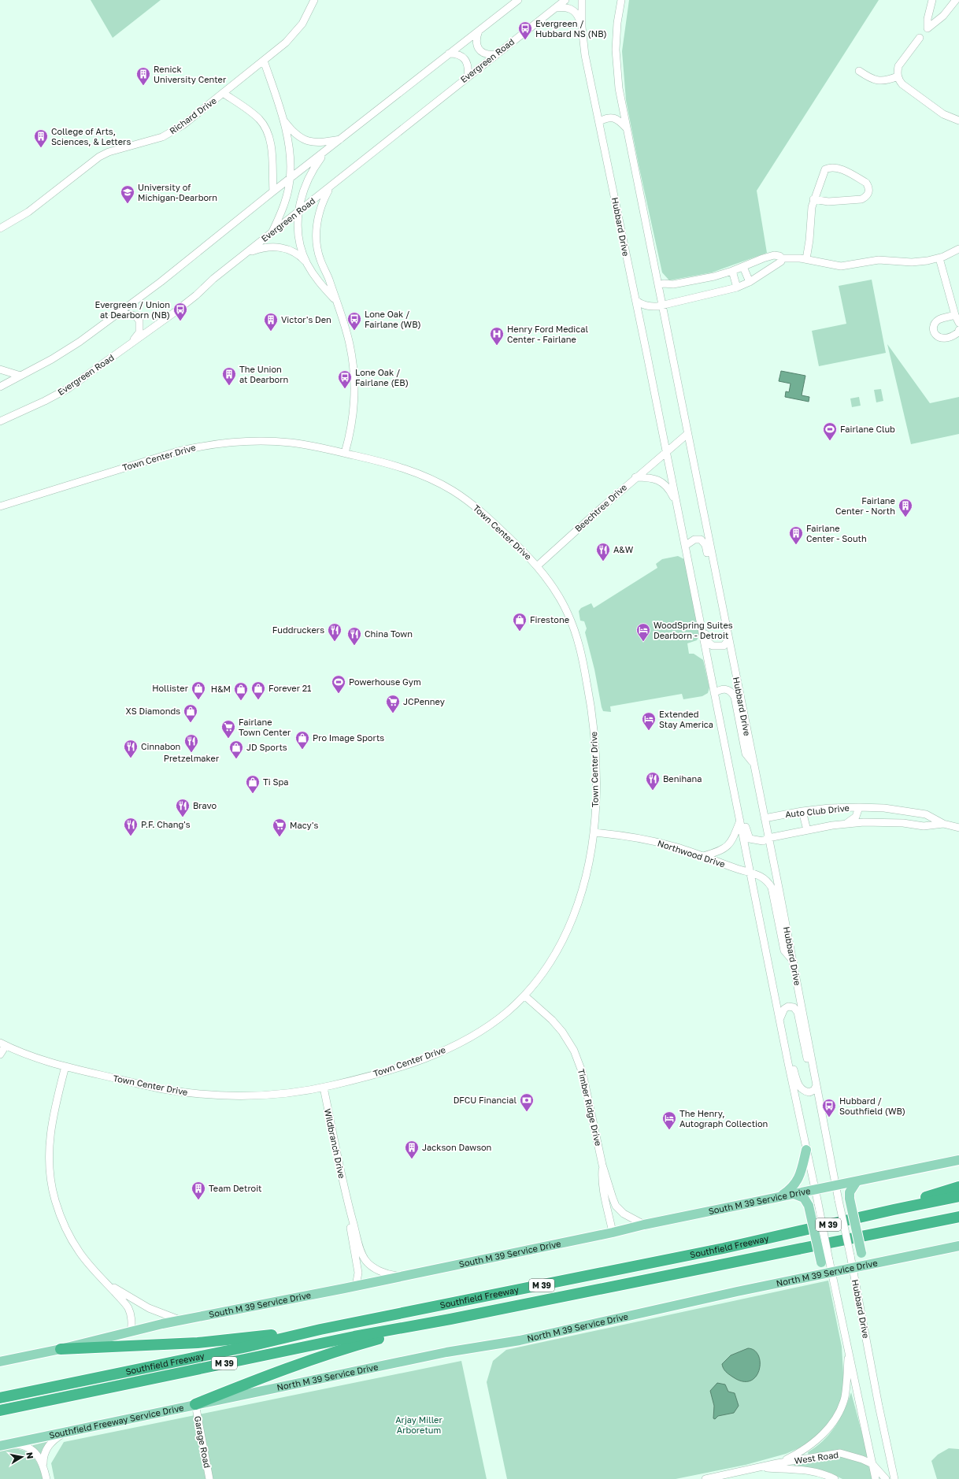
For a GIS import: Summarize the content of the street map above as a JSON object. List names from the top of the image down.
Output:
{
  "streets": {
    "highway": ["M 39", "Southfield Freeway"],
    "main road": ["South M 39 Service Drive", "North M 39 Service Drive", "Southfield Freeway Service Drive"],
    "street": [
      "Evergreen Road",
      "Richard Drive",
      "Hubbard Drive",
      "Town Center Drive",
      "Beechtree Drive",
      "Auto Club Drive",
      "Northwood Drive",
      "Timber Ridge Drive",
      "Wildbranch Drive",
      "Garage Road",
      "West Road"
    ]
  },
  "crossings": [
    ["Hubbard Drive", "Beechtree Drive"],
    ["Hubbard Drive", "Auto Club Drive"],
    ["Hubbard Drive", "Northwood Drive"],
    ["Hubbard Drive", "South M 39 Service Drive"],
    ["Hubbard Drive", "North M 39 Service Drive"],
    ["Town Center Drive", "Beechtree Drive"],
    ["Town Center Drive", "Northwood Drive"],
    ["Town Center Drive", "Timber Ridge Drive"],
    ["Town Center Drive", "Wildbranch Drive"],
    ["Timber Ridge Drive", "South M 39 Service Drive"],
    ["Wildbranch Drive", "South M 39 Service Drive"],
    ["North M 39 Service Drive", "Southfield Freeway Service Drive"],
    ["North M 39 Service Drive", "Garage Road"],
    ["Southfield Freeway Service Drive", "Garage Road"]
  ],
  "parks": ["Arjay Miller Arboretum"],
  "places": {
    "bus stop": [
      "Evergreen / Hubbard NS (NB)",
      "Evergreen / Union at Dearborn (NB)",
      "Lone Oak / Fairlane (WB)",
      "Lone Oak / Fairlane (EB)",
      "Hubbard / Southfield (WB)"
    ],
    "building": [
      "Renick University Center",
      "College of Arts, Sciences, & Letters",
      "Victor's Den",
      "The Union at Dearborn",
      "Fairlane Center - North",
      "Fairlane Center - South",
      "Jackson Dawson",
      "Team Detroit"
    ],
    "school or university": ["University of Michigan-Dearborn"],
    "hospital": ["Henry Ford Medical Center - Fairlane"],
    "sports": ["Fairlane Club", "Powerhouse Gym"],
    "restaurant": [
      "A&W",
      "Fuddruckers",
      "China Town",
      "Pretzelmaker",
      "Cinnabon",
      "Benihana",
      "Bravo",
      "P.F. Chang's"
    ],
    "shop": [
      "Firestone",
      "Hollister",
      "Forever 21",
      "H&M",
      "XS Diamonds",
      "Pro Image Sports",
      "JD Sports",
      "Ti Spa"
    ],
    "hotel": ["WoodSpring Suites Dearborn - Detroit", "Extended Stay America", "The Henry, Autograph Collection"],
    "supermarket": ["JCPenney", "Fairlane Town Center", "Macy's"],
    "bank": ["DFCU Financial"]
  },
  "north": "right"
}
